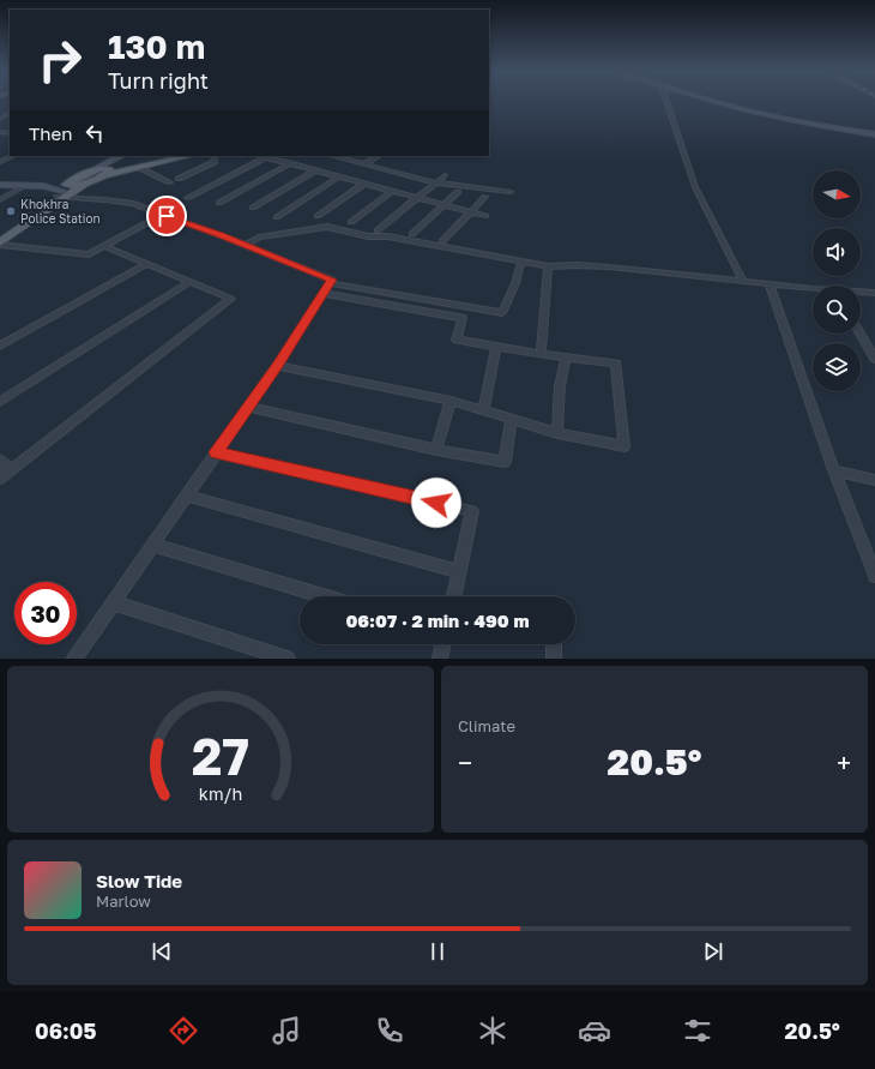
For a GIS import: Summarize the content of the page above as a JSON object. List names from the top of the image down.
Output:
{
  "places": ["Khokhra Police Station"],
  "north": "right",
  "page": {
    "turn": ["130 m", "Turn right"],
    "then": "Then",
    "limit": "30",
    "trip": "06:07 · 2 min · 490 m",
    "tile": "Climate",
    "heat": ["−", "20.5°", "+"],
    "song": ["Slow Tide", "Marlow"],
    "tabs": ["06:05", "20.5°"],
    "gauge": ["27", "km/h"]
  }
}
